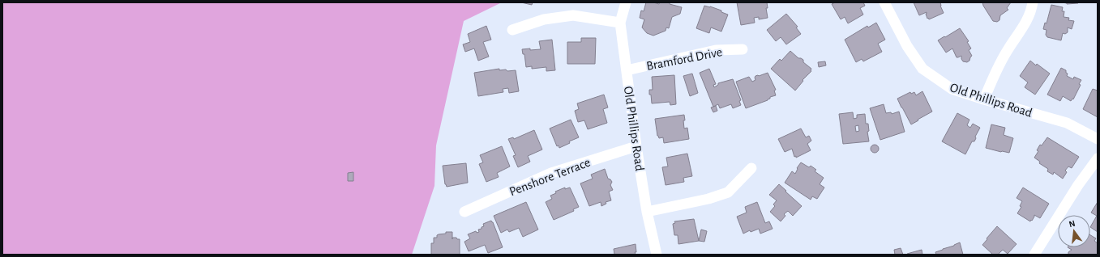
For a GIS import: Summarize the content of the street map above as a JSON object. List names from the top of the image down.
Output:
{
  "streets": {
    "street": ["Bramford Drive", "Old Phillips Road", "Penshore Terrace"]
  },
  "crossings": [
    ["Bramford Drive", "Old Phillips Road"],
    ["Old Phillips Road", "Penshore Terrace"]
  ],
  "north": "top"
}
